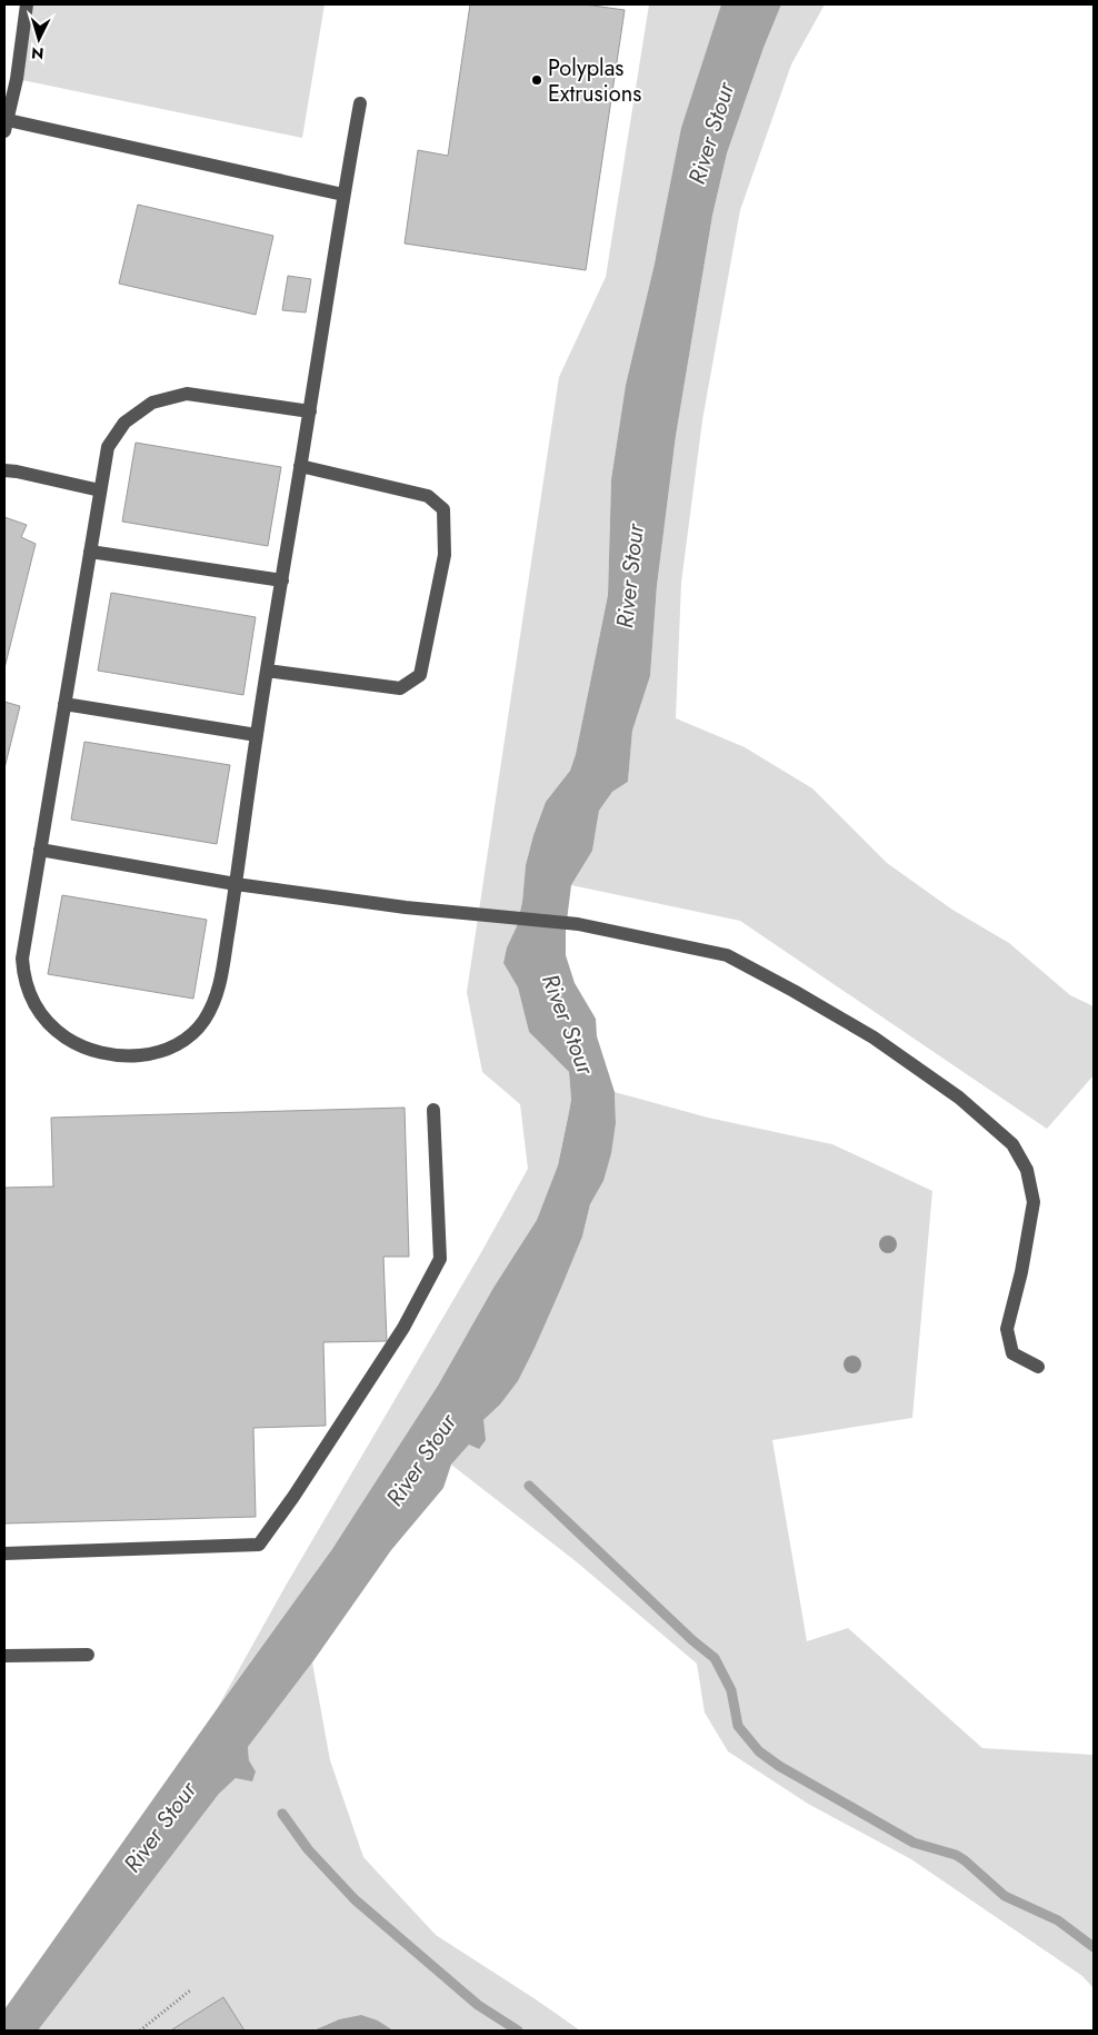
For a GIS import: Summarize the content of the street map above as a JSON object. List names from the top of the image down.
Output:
{
  "water": ["River Stour"],
  "places": ["Polyplas Extrusions"],
  "north": "bottom"
}
